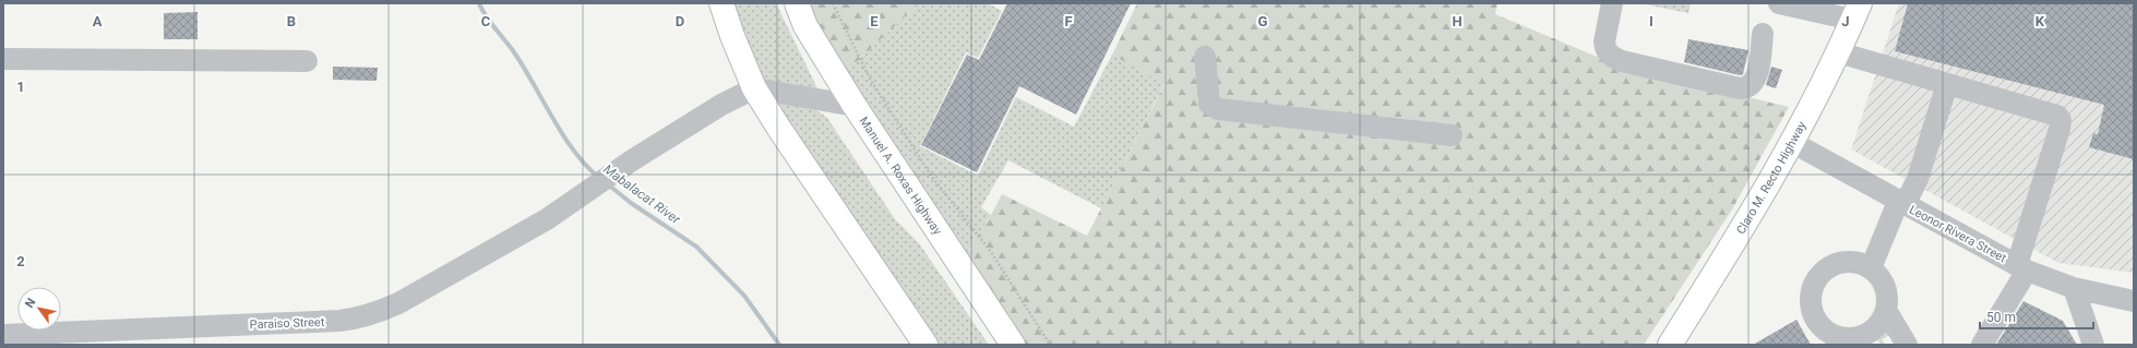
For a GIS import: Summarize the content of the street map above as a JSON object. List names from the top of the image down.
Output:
{
  "streets": {
    "main road": ["Manuel A. Roxas Highway", "Claro M. Recto Highway"],
    "street": ["Leonor Rivera Street", "Paraiso Street"]
  },
  "crossings": [
    ["Claro M. Recto Highway", "Leonor Rivera Street"]
  ],
  "water": ["Mabalacat River"],
  "scale_bar": "50 m",
  "north": "top left",
  "grid": {
    "columns": [
      "A",
      "B",
      "C",
      "D",
      "E",
      "F",
      "G",
      "H",
      "I",
      "J",
      "K"
    ],
    "rows": ["1", "2"]
  }
}
